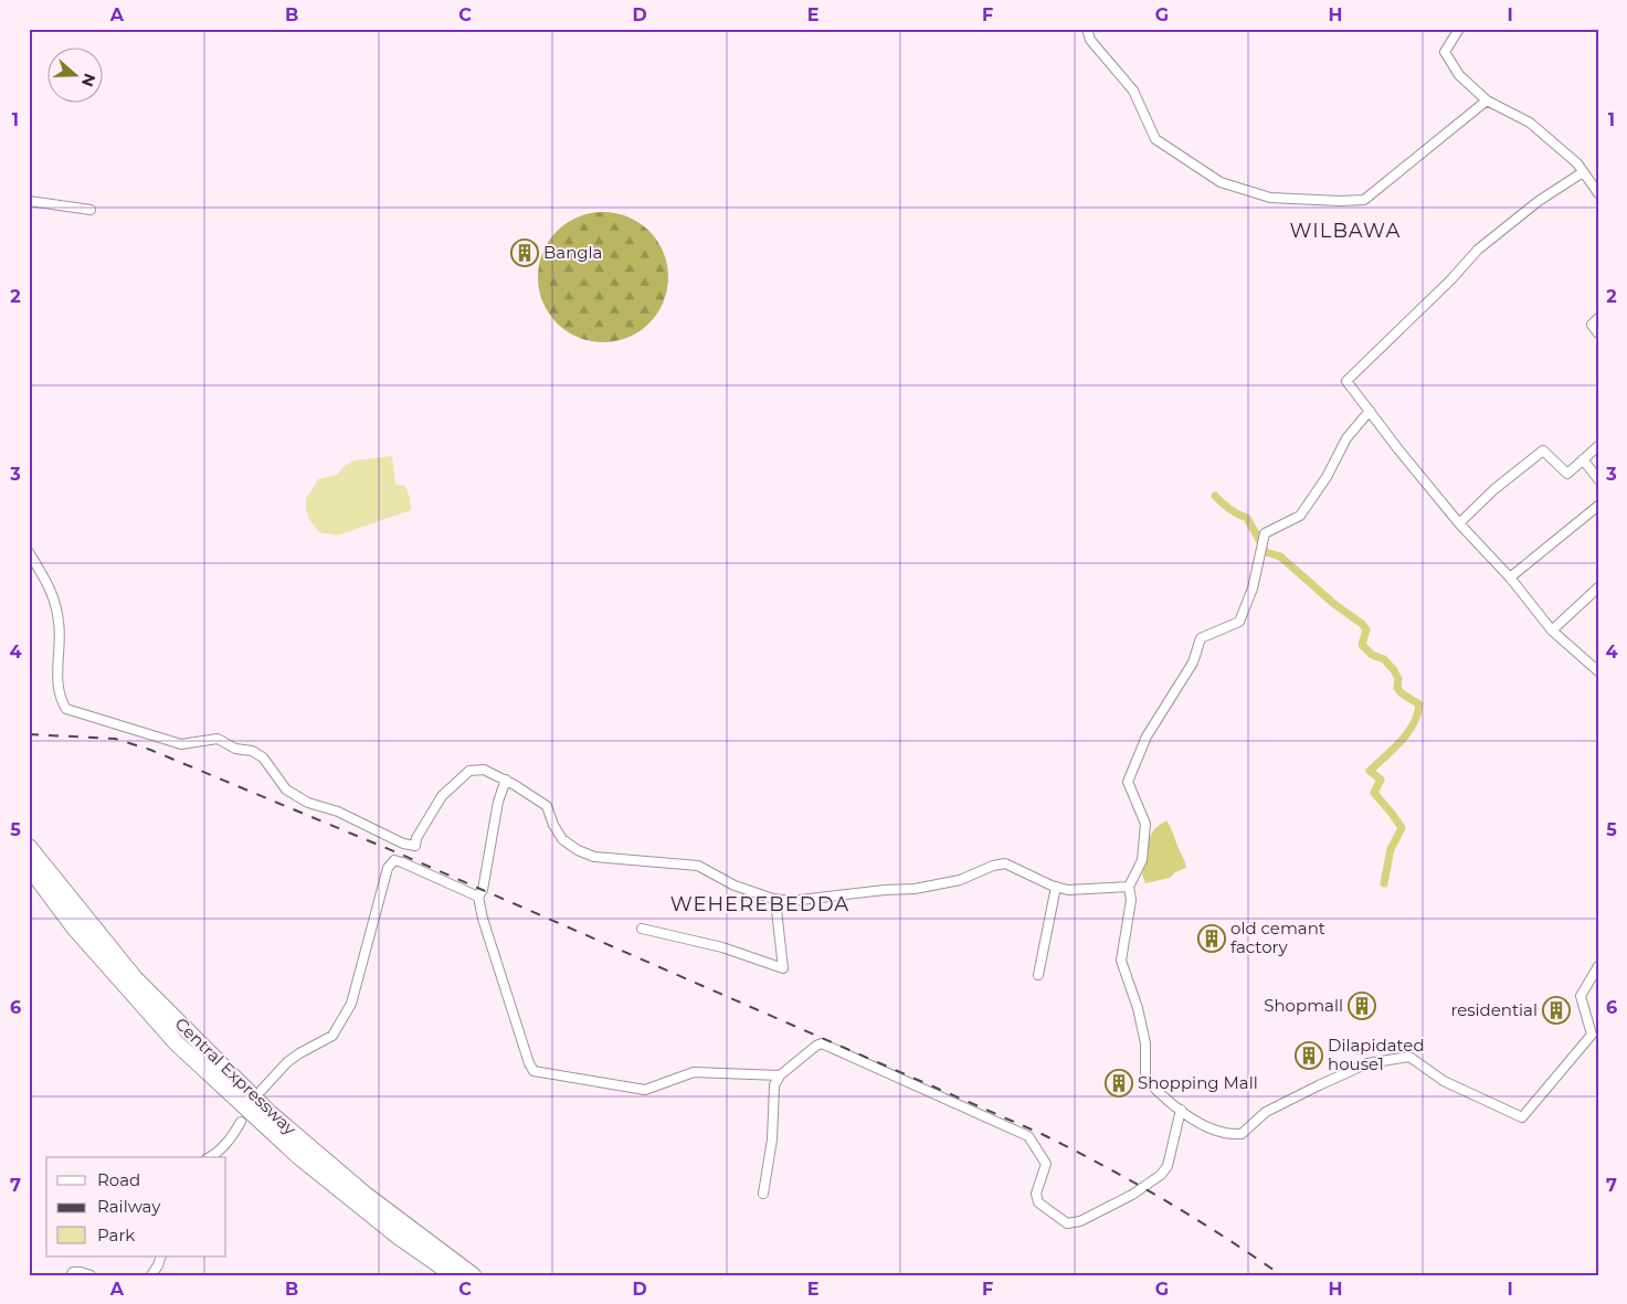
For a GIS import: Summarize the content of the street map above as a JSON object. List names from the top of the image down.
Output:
{
  "streets": {
    "highway": ["Central Expressway"]
  },
  "districts": ["WILBAWA", "WEHEREBEDDA"],
  "places": {
    "building": [
      "Bangla",
      "old cemant factory",
      "Shopmall",
      "residential",
      "Dilapidated house1",
      "Shopping Mall"
    ]
  },
  "legend": ["Road", "Railway", "Park"],
  "north": "right",
  "grid": {
    "columns": [
      "A",
      "B",
      "C",
      "D",
      "E",
      "F",
      "G",
      "H",
      "I"
    ],
    "rows": [
      "1",
      "2",
      "3",
      "4",
      "5",
      "6",
      "7"
    ]
  }
}
